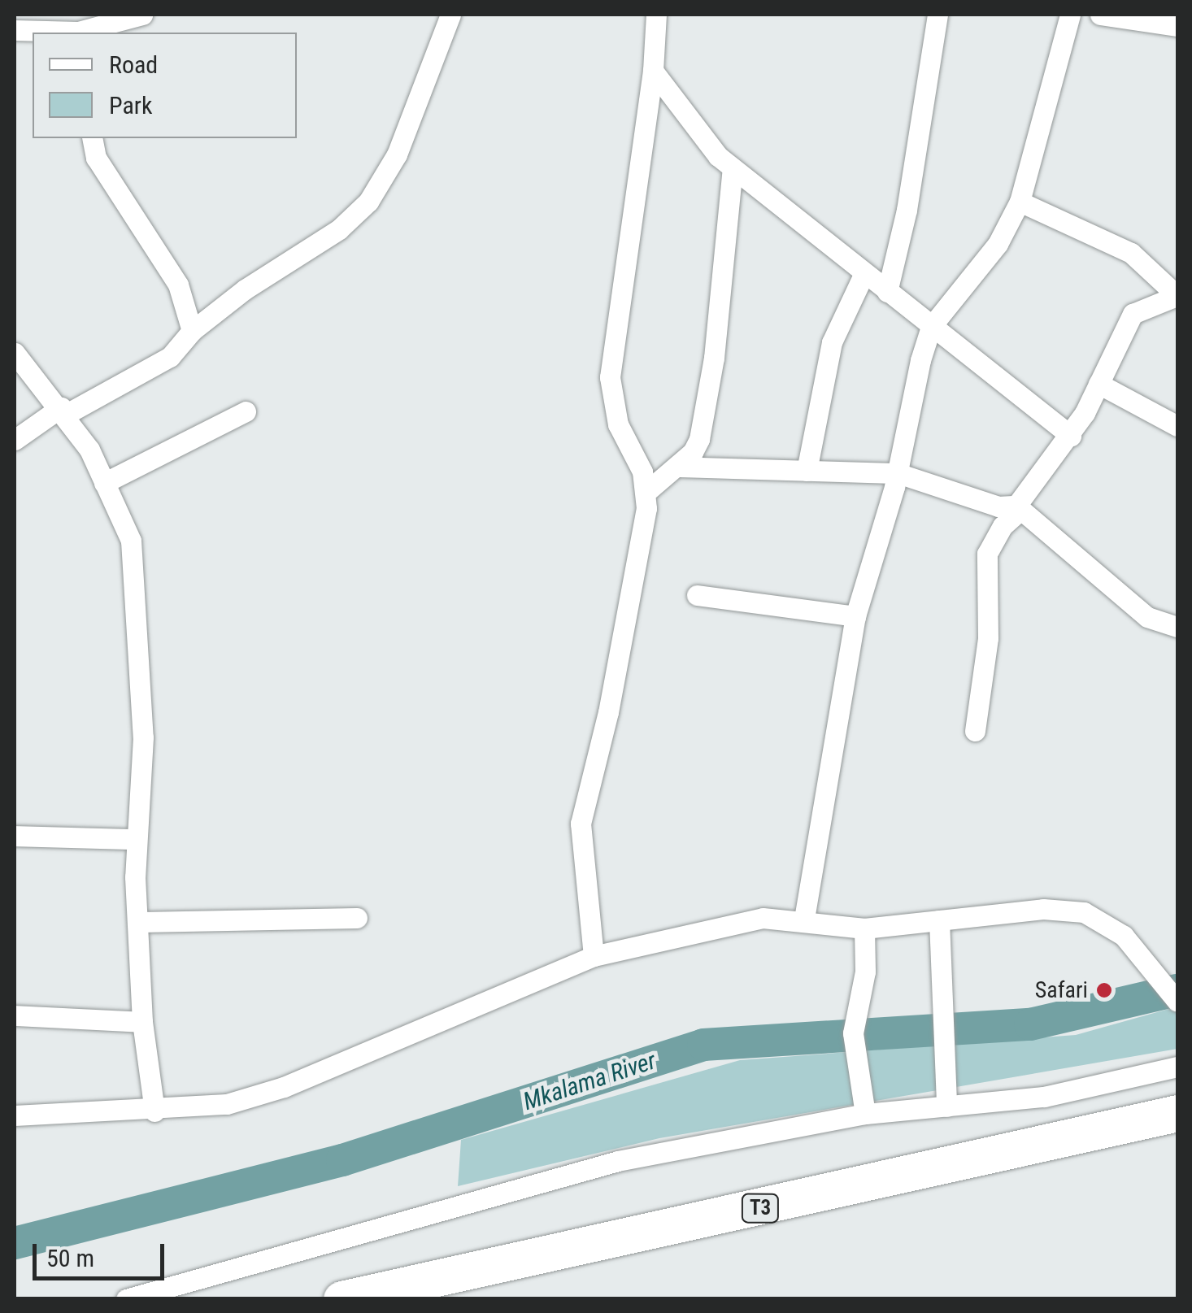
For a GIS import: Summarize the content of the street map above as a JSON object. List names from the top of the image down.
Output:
{
  "streets": {
    "highway": ["T3"]
  },
  "water": ["Mkalama River"],
  "places": ["Safari"],
  "legend": ["Road", "Park"],
  "scale_bar": "50 m"
}
